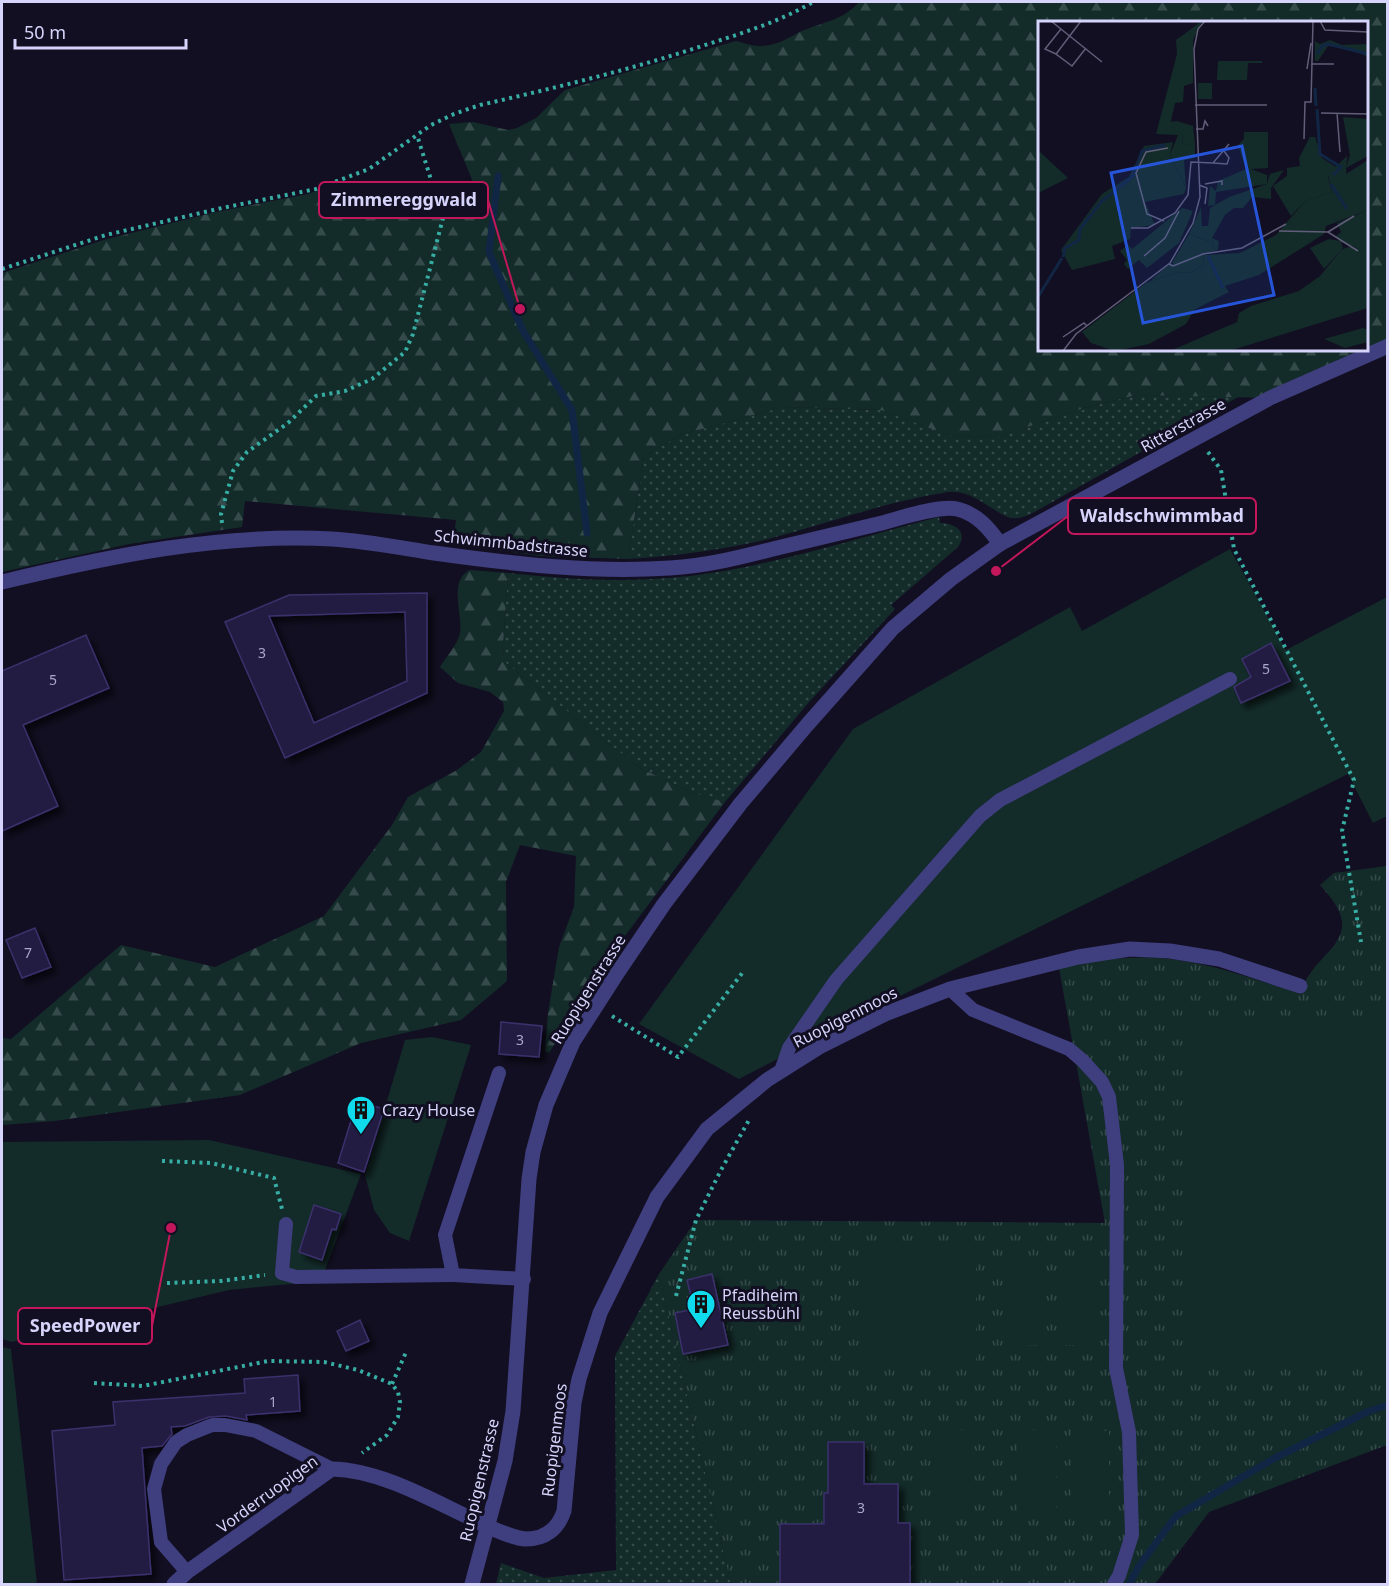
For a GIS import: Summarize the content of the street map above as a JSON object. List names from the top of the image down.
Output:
{
  "streets": {
    "street": [
      "Ritterstrasse",
      "Schwimmbadstrasse",
      "Ruopigenstrasse",
      "Ruopigenmoos",
      "Vorderruopigen"
    ]
  },
  "crossings": [
    ["Ritterstrasse", "Schwimmbadstrasse"],
    ["Ritterstrasse", "Ruopigenstrasse"],
    ["Schwimmbadstrasse", "Ruopigenstrasse"],
    ["Ruopigenstrasse", "Ruopigenmoos"],
    ["Ruopigenstrasse", "Vorderruopigen"],
    ["Ruopigenmoos", "Vorderruopigen"]
  ],
  "places": {
    "other": ["Zimmereggwald", "Waldschwimmbad", "SpeedPower"],
    "building": ["Crazy House", "Pfadiheim Reussbühl"]
  },
  "house_numbers": [
    "3",
    "5",
    "5",
    "7",
    "3",
    "1",
    "3"
  ],
  "scale_bar": "50 m"
}
